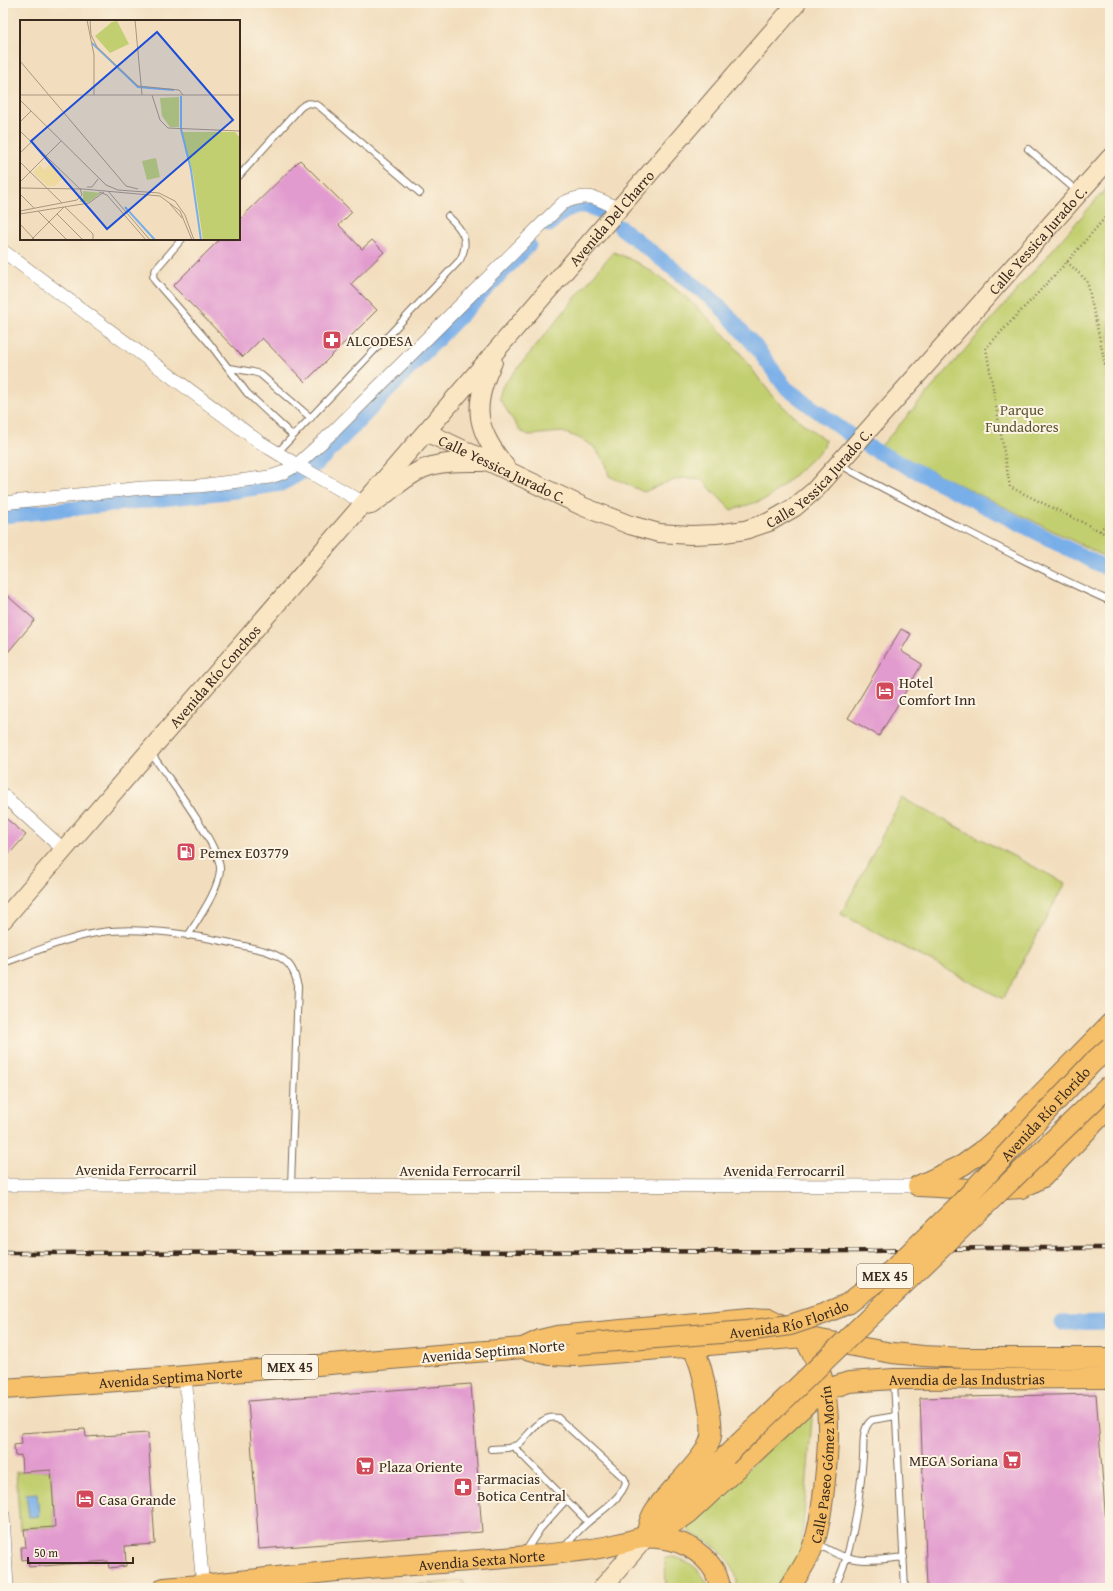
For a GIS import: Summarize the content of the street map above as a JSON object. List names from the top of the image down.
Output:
{
  "streets": {
    "main road": [
      "Avenida Del Charro",
      "Calle Yessica Jurado C.",
      "Avenida Río Conchos",
      "Avenida Río Florido",
      "MEX 45",
      "Avenida Septima Norte",
      "Avendia de las Industrias",
      "Calle Paseo Gómez Morín",
      "Avendia Sexta Norte"
    ],
    "street": ["Avenida Ferrocarril"]
  },
  "crossings": [
    ["Avenida Del Charro", "Calle Yessica Jurado C."],
    ["Avenida Del Charro", "Avenida Río Conchos"],
    ["Calle Yessica Jurado C.", "Avenida Río Conchos"],
    ["Avenida Río Florido", "Avenida Septima Norte"],
    ["Avenida Río Florido", "Avendia de las Industrias"],
    ["Avenida Río Florido", "Avendia Sexta Norte"],
    ["Avendia de las Industrias", "Calle Paseo Gómez Morín"],
    ["Avendia de las Industrias", "Avendia Sexta Norte"]
  ],
  "parks": ["Parque Fundadores"],
  "places": {
    "pharmacy": ["ALCODESA", "Farmacias Botica Central"],
    "hotel": ["Hotel Comfort Inn", "Casa Grande"],
    "fuel station": ["Pemex E03779"],
    "supermarket": ["MEGA Soriana", "Plaza Oriente"]
  },
  "scale_bar": "50 m"
}
